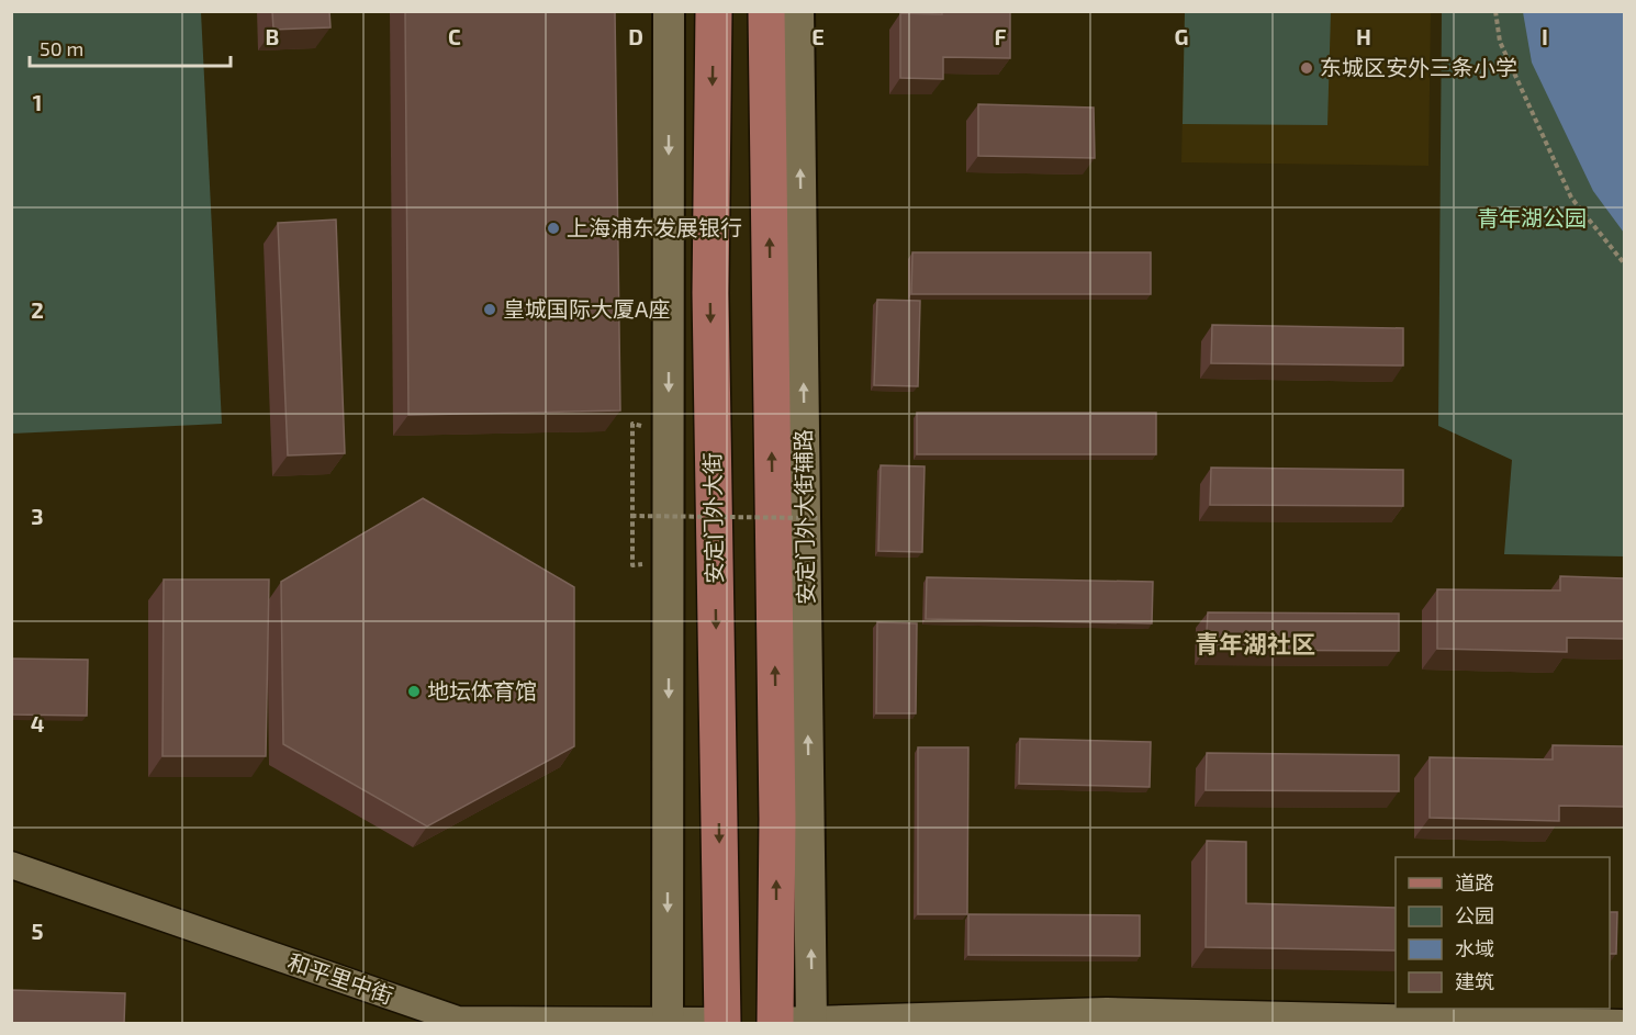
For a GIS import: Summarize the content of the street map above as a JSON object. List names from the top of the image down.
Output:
{
  "streets": {
    "main road": ["安定门外大街"],
    "street": ["安定门外大街辅路", "和平里中街"]
  },
  "crossings": [
    ["安定门外大街", "和平里中街"]
  ],
  "districts": ["青年湖社区"],
  "parks": ["青年湖公园"],
  "places": [
    "东城区安外三条小学",
    "上海浦东发展银行",
    "皇城国际大厦A座",
    "地坛体育馆"
  ],
  "legend": [
    "道路",
    "公园",
    "水域",
    "建筑"
  ],
  "scale_bar": "50 m",
  "grid": {
    "columns": [
      "B",
      "C",
      "D",
      "E",
      "F",
      "G",
      "H",
      "I"
    ],
    "rows": [
      "1",
      "2",
      "3",
      "4",
      "5"
    ]
  }
}
